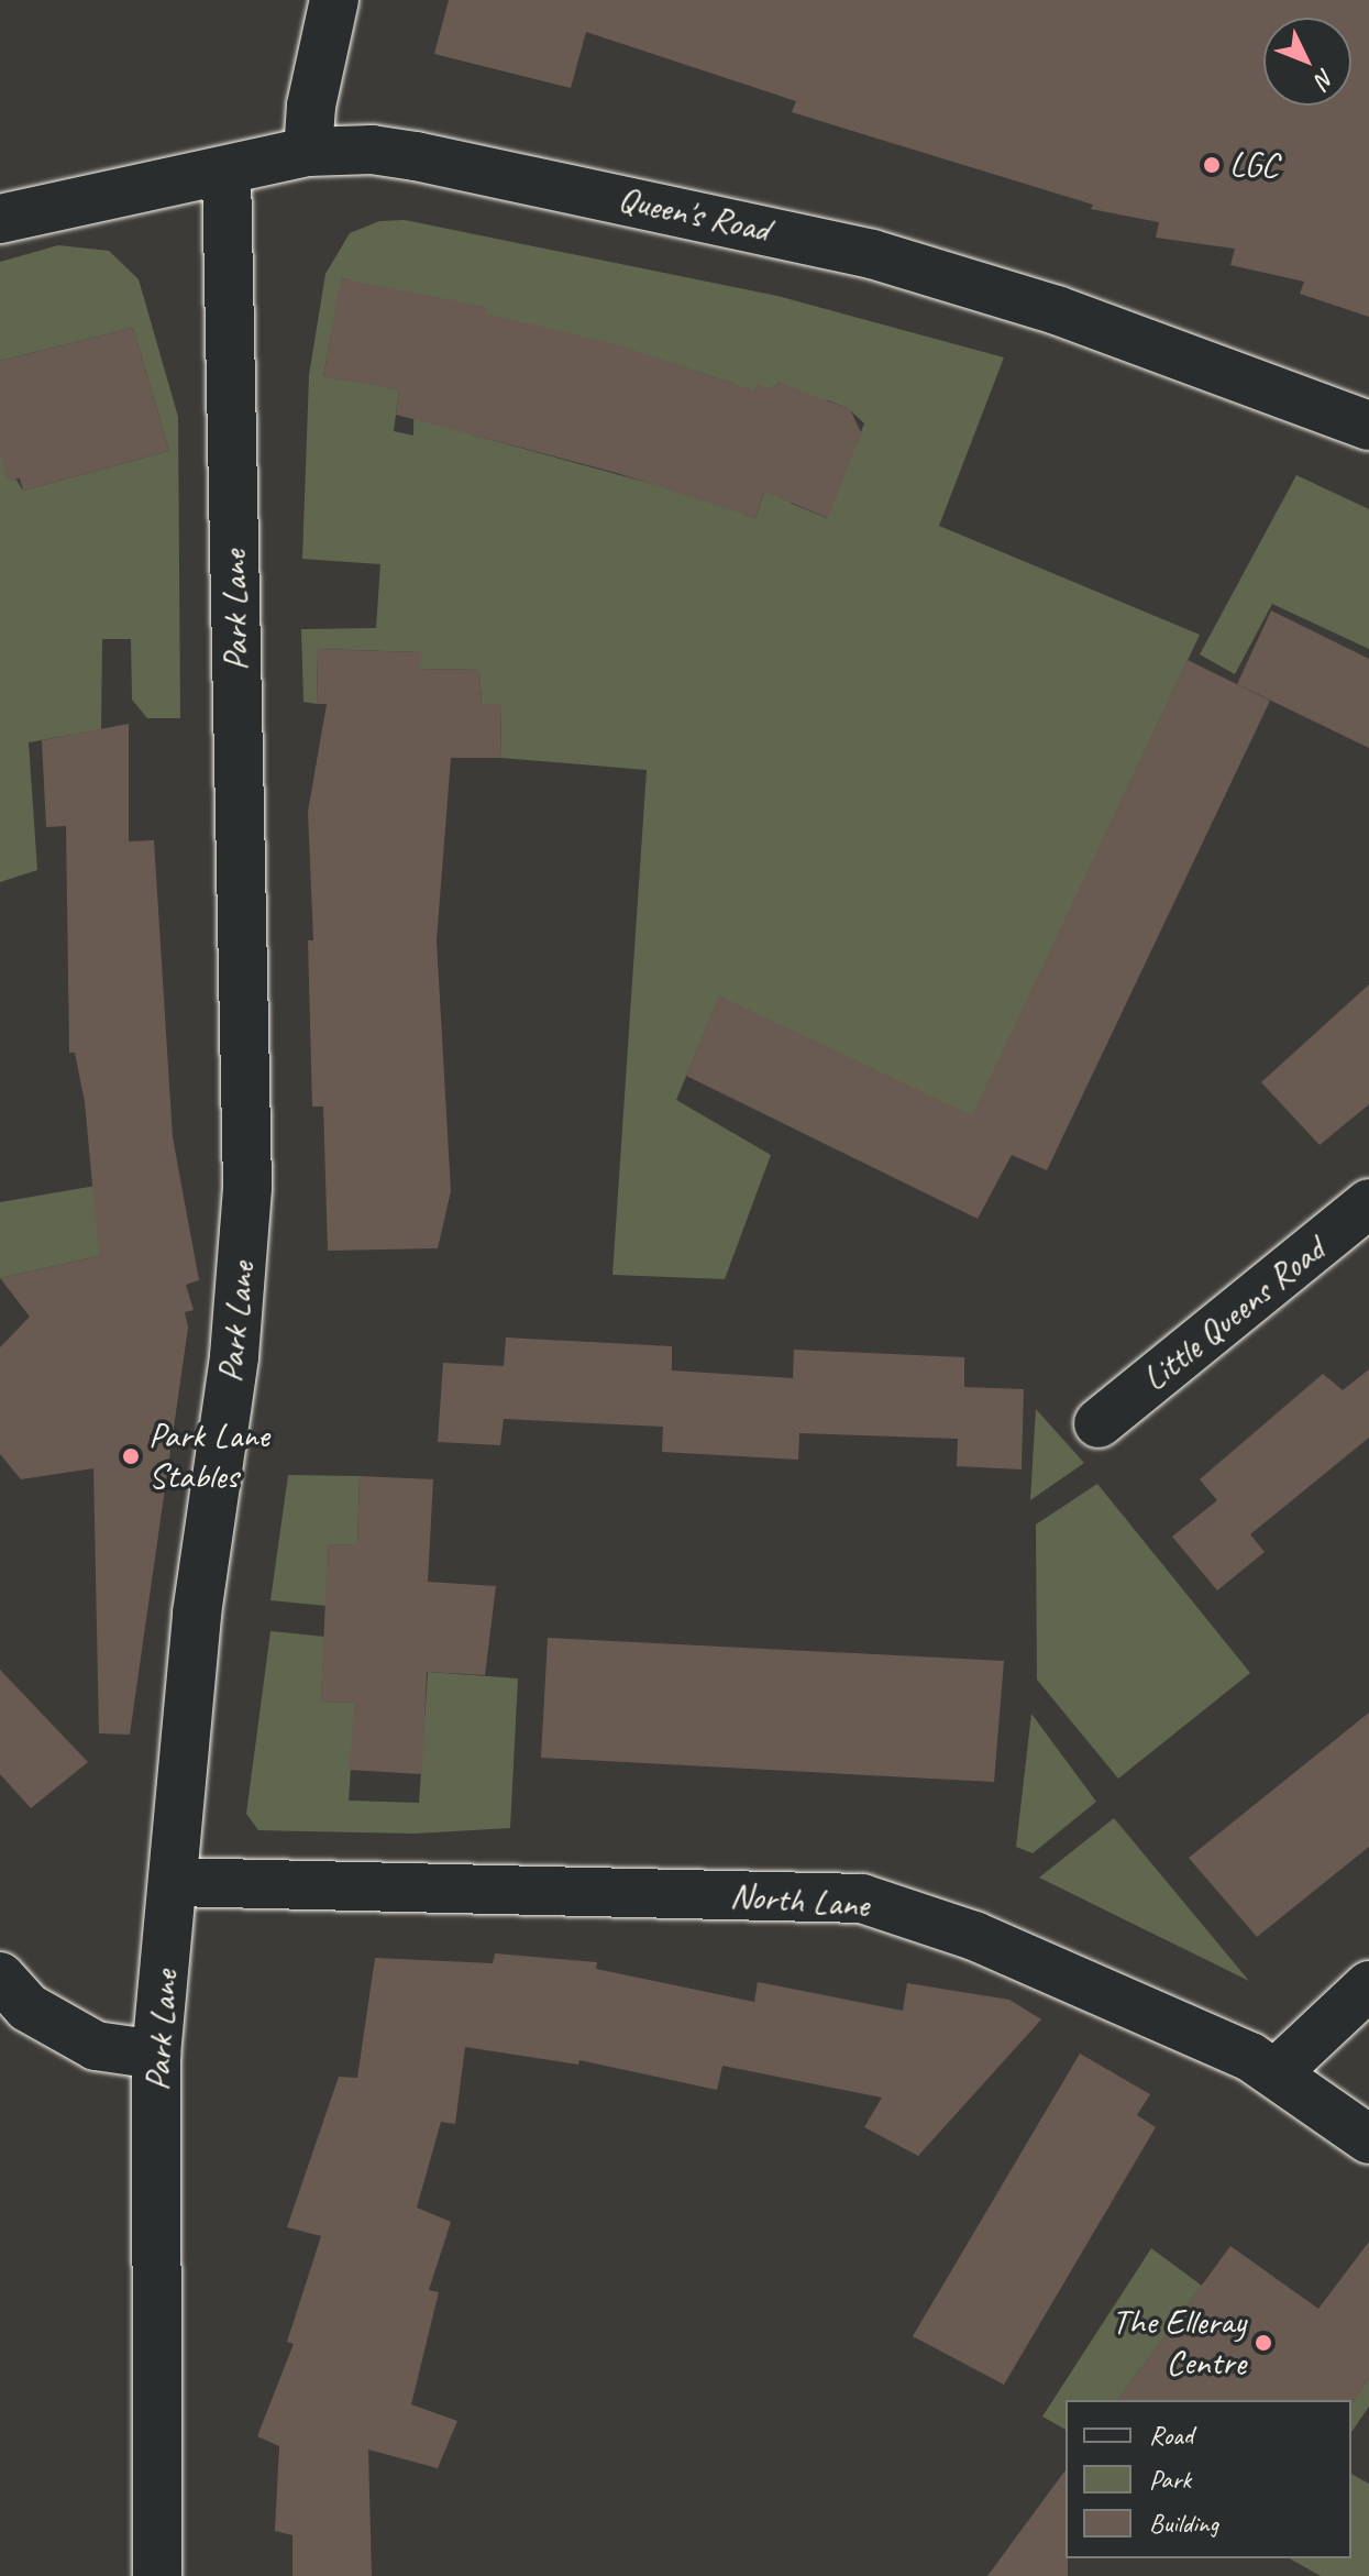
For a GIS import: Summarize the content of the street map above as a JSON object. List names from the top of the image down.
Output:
{
  "streets": {
    "street": [
      "Queen's Road",
      "Park Lane",
      "Little Queens Road",
      "North Lane"
    ]
  },
  "crossings": [
    ["Queen's Road", "Park Lane"],
    ["Park Lane", "North Lane"]
  ],
  "places": ["LGC", "Park Lane Stables", "The Elleray Centre"],
  "legend": ["Road", "Park", "Building"],
  "north": "bottom right"
}
